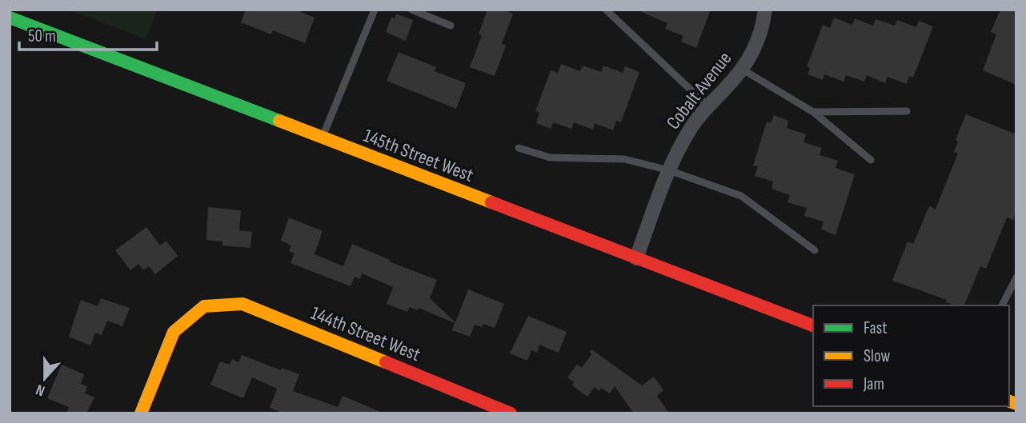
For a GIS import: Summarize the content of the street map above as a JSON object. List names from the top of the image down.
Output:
{
  "streets": {
    "street": ["Cobalt Avenue", "145th Street West", "144th Street West"]
  },
  "crossings": [
    ["Cobalt Avenue", "145th Street West"]
  ],
  "legend": ["Fast", "Slow", "Jam"],
  "scale_bar": "50 m",
  "north": "bottom"
}
